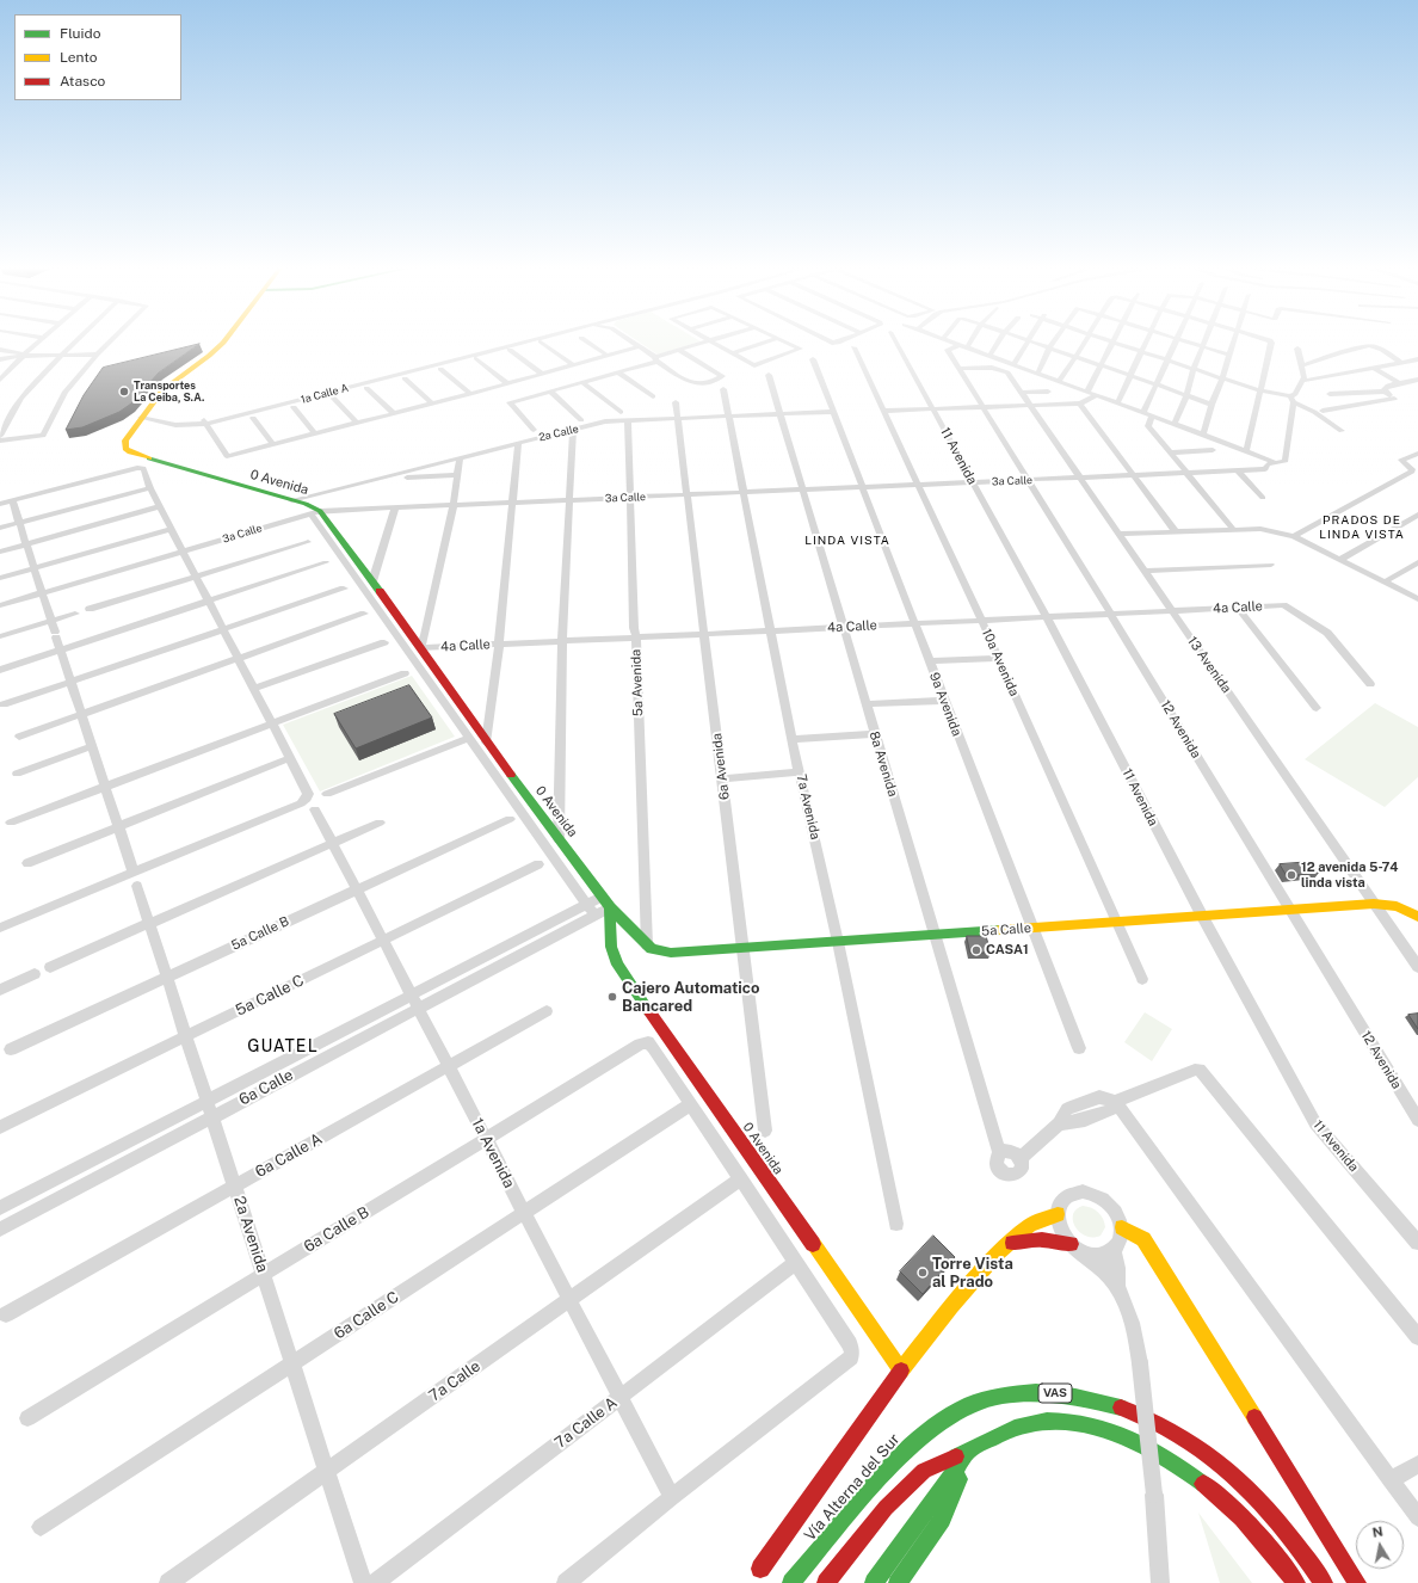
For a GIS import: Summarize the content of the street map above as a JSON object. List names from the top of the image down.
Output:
{
  "streets": {
    "main road": [
      "0 Avenida",
      "5a Calle",
      "VAS",
      "Vía Alterna del Sur"
    ],
    "street": [
      "1a Calle A",
      "2a Calle",
      "11 Avenida",
      "3a Calle",
      "4a Calle",
      "10a Avenida",
      "13 Avenida",
      "5a Avenida",
      "9a Avenida",
      "12 Avenida",
      "8a Avenida",
      "6a Avenida",
      "7a Avenida",
      "5a Calle B",
      "5a Calle C",
      "6a Calle",
      "1a Avenida",
      "6a Calle A",
      "6a Calle B",
      "2a Avenida",
      "6a Calle C",
      "7a Calle",
      "7a Calle A"
    ]
  },
  "crossings": [
    ["1a Calle A", "0 Avenida"],
    ["2a Calle", "0 Avenida"],
    ["2a Calle", "5a Avenida"],
    ["2a Calle", "9a Avenida"],
    ["2a Calle", "8a Avenida"],
    ["2a Calle", "6a Avenida"],
    ["2a Calle", "7a Avenida"],
    ["11 Avenida", "3a Calle"],
    ["11 Avenida", "4a Calle"],
    ["11 Avenida", "5a Calle"],
    ["3a Calle", "0 Avenida"],
    ["3a Calle", "10a Avenida"],
    ["3a Calle", "13 Avenida"],
    ["3a Calle", "5a Avenida"],
    ["3a Calle", "9a Avenida"],
    ["3a Calle", "12 Avenida"],
    ["3a Calle", "8a Avenida"],
    ["3a Calle", "6a Avenida"],
    ["3a Calle", "7a Avenida"],
    ["3a Calle", "1a Avenida"],
    ["3a Calle", "2a Avenida"],
    ["0 Avenida", "4a Calle"],
    ["0 Avenida", "5a Calle"],
    ["0 Avenida", "6a Calle"],
    ["4a Calle", "10a Avenida"],
    ["4a Calle", "13 Avenida"],
    ["4a Calle", "5a Avenida"],
    ["4a Calle", "9a Avenida"],
    ["4a Calle", "12 Avenida"],
    ["4a Calle", "8a Avenida"],
    ["4a Calle", "6a Avenida"],
    ["4a Calle", "7a Avenida"],
    ["10a Avenida", "5a Calle"],
    ["13 Avenida", "5a Calle"],
    ["5a Avenida", "5a Calle"],
    ["9a Avenida", "5a Calle"],
    ["12 Avenida", "5a Calle"],
    ["8a Avenida", "5a Calle"],
    ["6a Avenida", "5a Calle"],
    ["7a Avenida", "5a Calle"],
    ["5a Calle", "6a Calle"],
    ["5a Calle B", "1a Avenida"],
    ["5a Calle B", "2a Avenida"],
    ["5a Calle C", "1a Avenida"],
    ["5a Calle C", "2a Avenida"],
    ["6a Calle", "1a Avenida"],
    ["6a Calle", "2a Avenida"],
    ["1a Avenida", "6a Calle A"],
    ["1a Avenida", "6a Calle B"],
    ["1a Avenida", "2a Avenida"],
    ["1a Avenida", "6a Calle C"],
    ["1a Avenida", "7a Calle"],
    ["1a Avenida", "7a Calle A"],
    ["6a Calle A", "2a Avenida"],
    ["6a Calle B", "2a Avenida"],
    ["6a Calle B", "6a Calle C"],
    ["2a Avenida", "6a Calle C"],
    ["2a Avenida", "7a Calle"]
  ],
  "districts": ["PRADOS DE LINDA VISTA", "LINDA VISTA", "GUATEL"],
  "places": [
    "Transportes La Ceiba, S.A.",
    "12 avenida 5-74 linda vista",
    "CASA1",
    "Cajero Automatico Bancared",
    "Torre Vista al Prado"
  ],
  "legend": ["Fluido", "Lento", "Atasco"],
  "north": "top"
}
